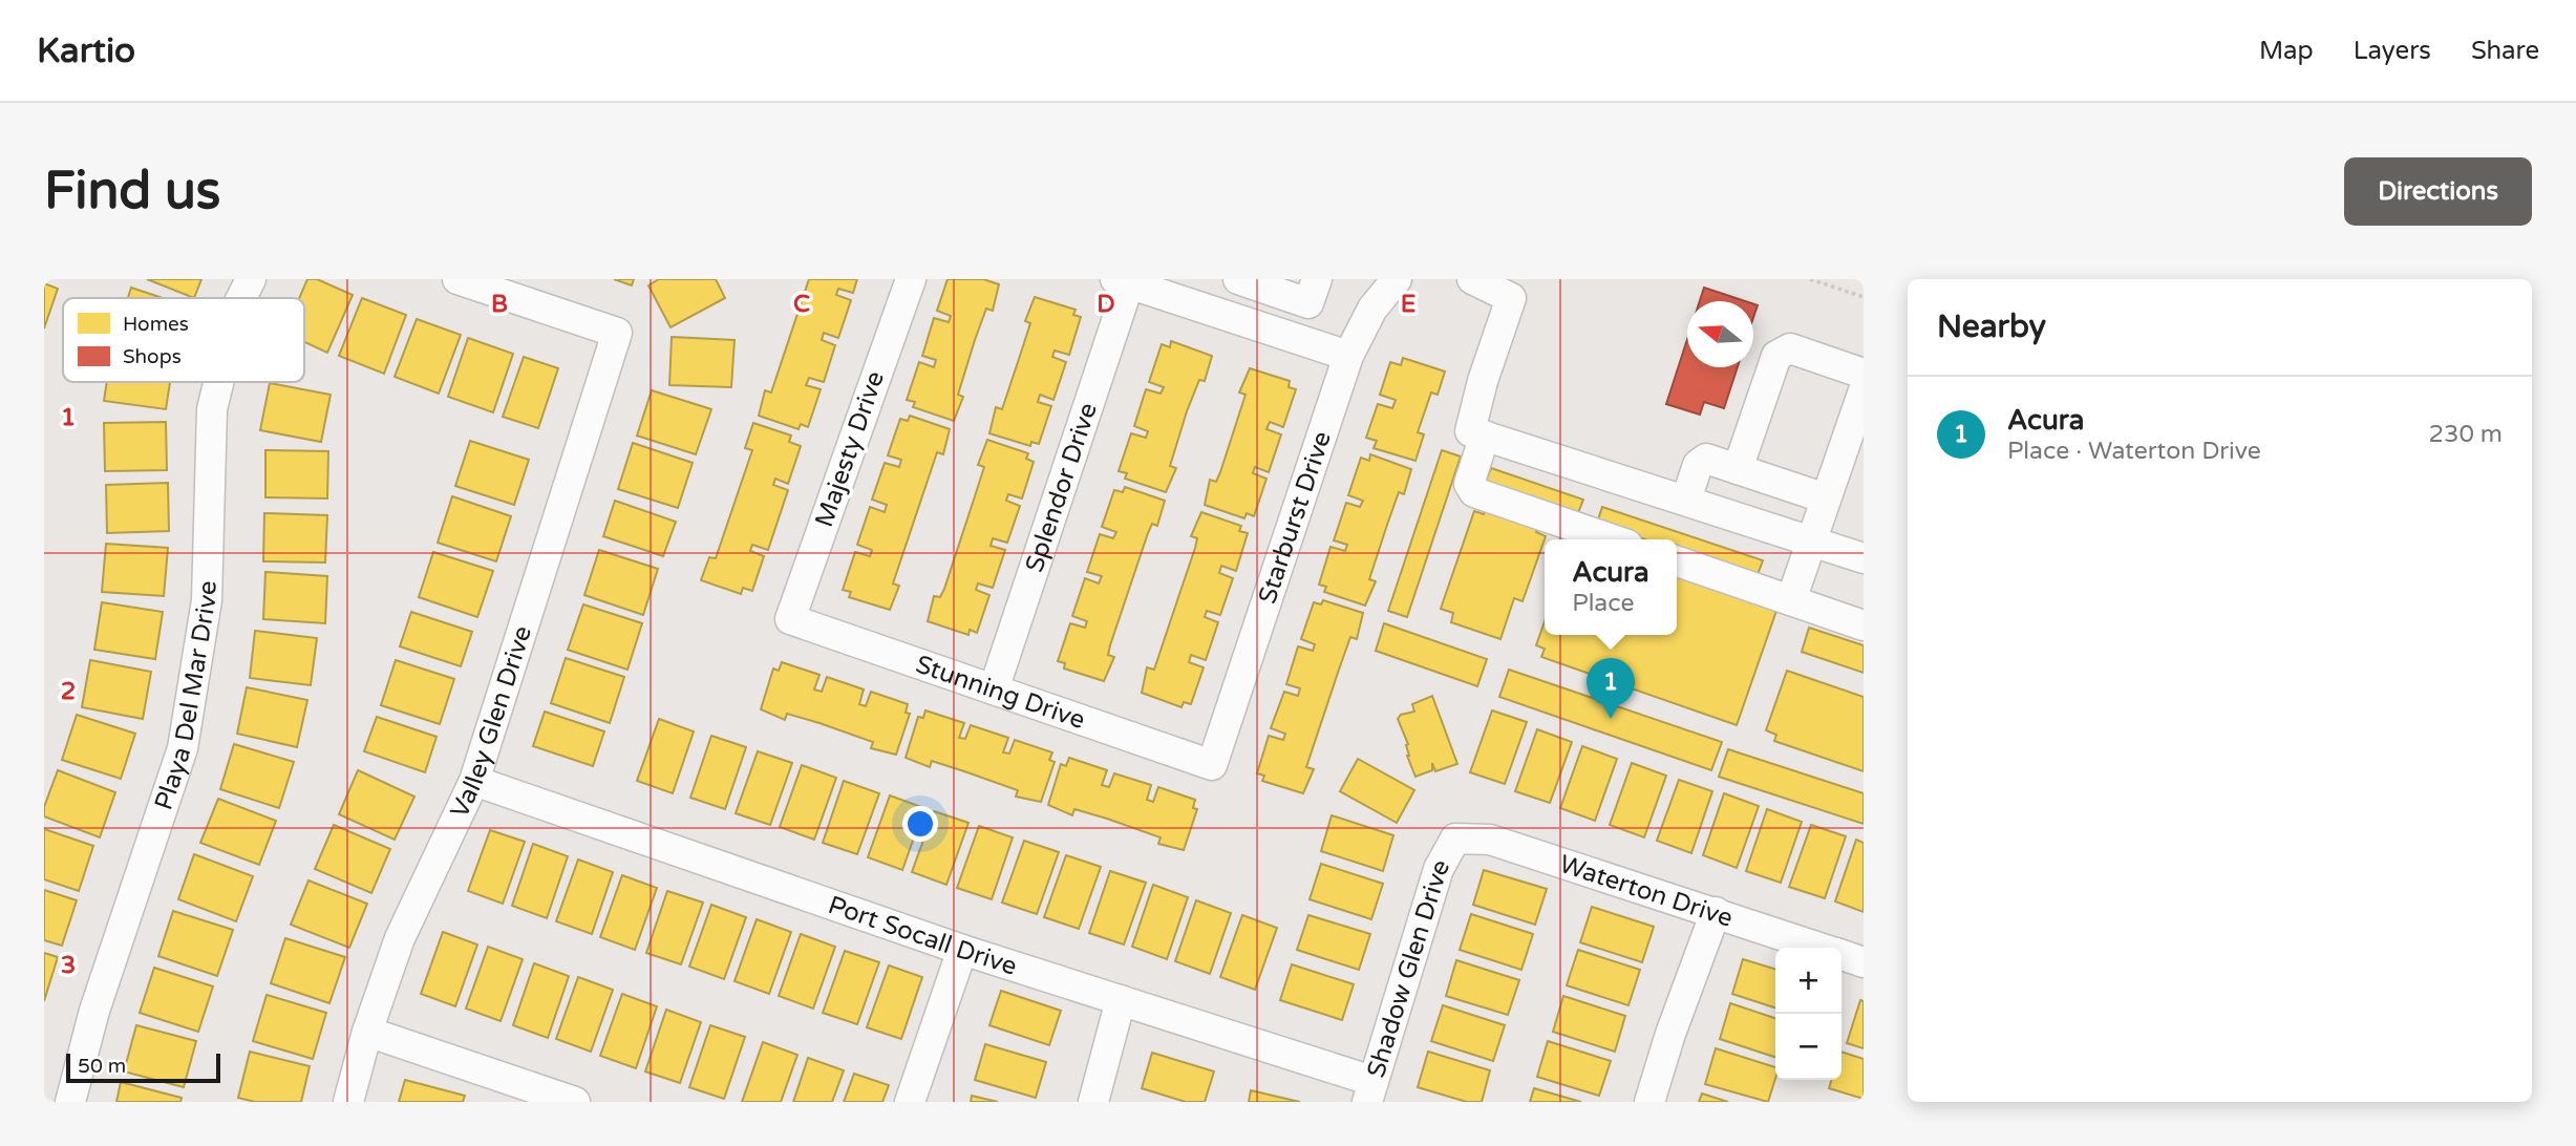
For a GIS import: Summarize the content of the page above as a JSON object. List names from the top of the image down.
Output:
{
  "streets": {
    "street": [
      "Majesty Drive",
      "Splendor Drive",
      "Starburst Drive",
      "Stunning Drive",
      "Playa Del Mar Drive",
      "Valley Glen Drive",
      "Waterton Drive",
      "Port Socall Drive",
      "Shadow Glen Drive"
    ]
  },
  "crossings": [
    ["Majesty Drive", "Stunning Drive"],
    ["Splendor Drive", "Stunning Drive"],
    ["Starburst Drive", "Stunning Drive"],
    ["Valley Glen Drive", "Port Socall Drive"],
    ["Waterton Drive", "Shadow Glen Drive"],
    ["Port Socall Drive", "Shadow Glen Drive"]
  ],
  "legend": ["Homes", "Shops"],
  "scale_bar": "50 m",
  "north": "left",
  "page": {
    "header": "Kartio",
    "nav": ["Map", "Layers", "Share"],
    "buttons": "Directions",
    "title": "Find us",
    "heading": "Nearby",
    "list": [
      {
        "mark": "1",
        "name": "Acura",
        "note": "Place · Waterton Drive",
        "value": "230 m"
      }
    ],
    "popup": ["Acura", "Place"],
    "pins": "1",
    "map_buttons": ["+", "−"],
    "scale": "50 m"
  },
  "grid": {
    "columns": [
      "B",
      "C",
      "D",
      "E"
    ],
    "rows": ["1", "2", "3"]
  }
}
